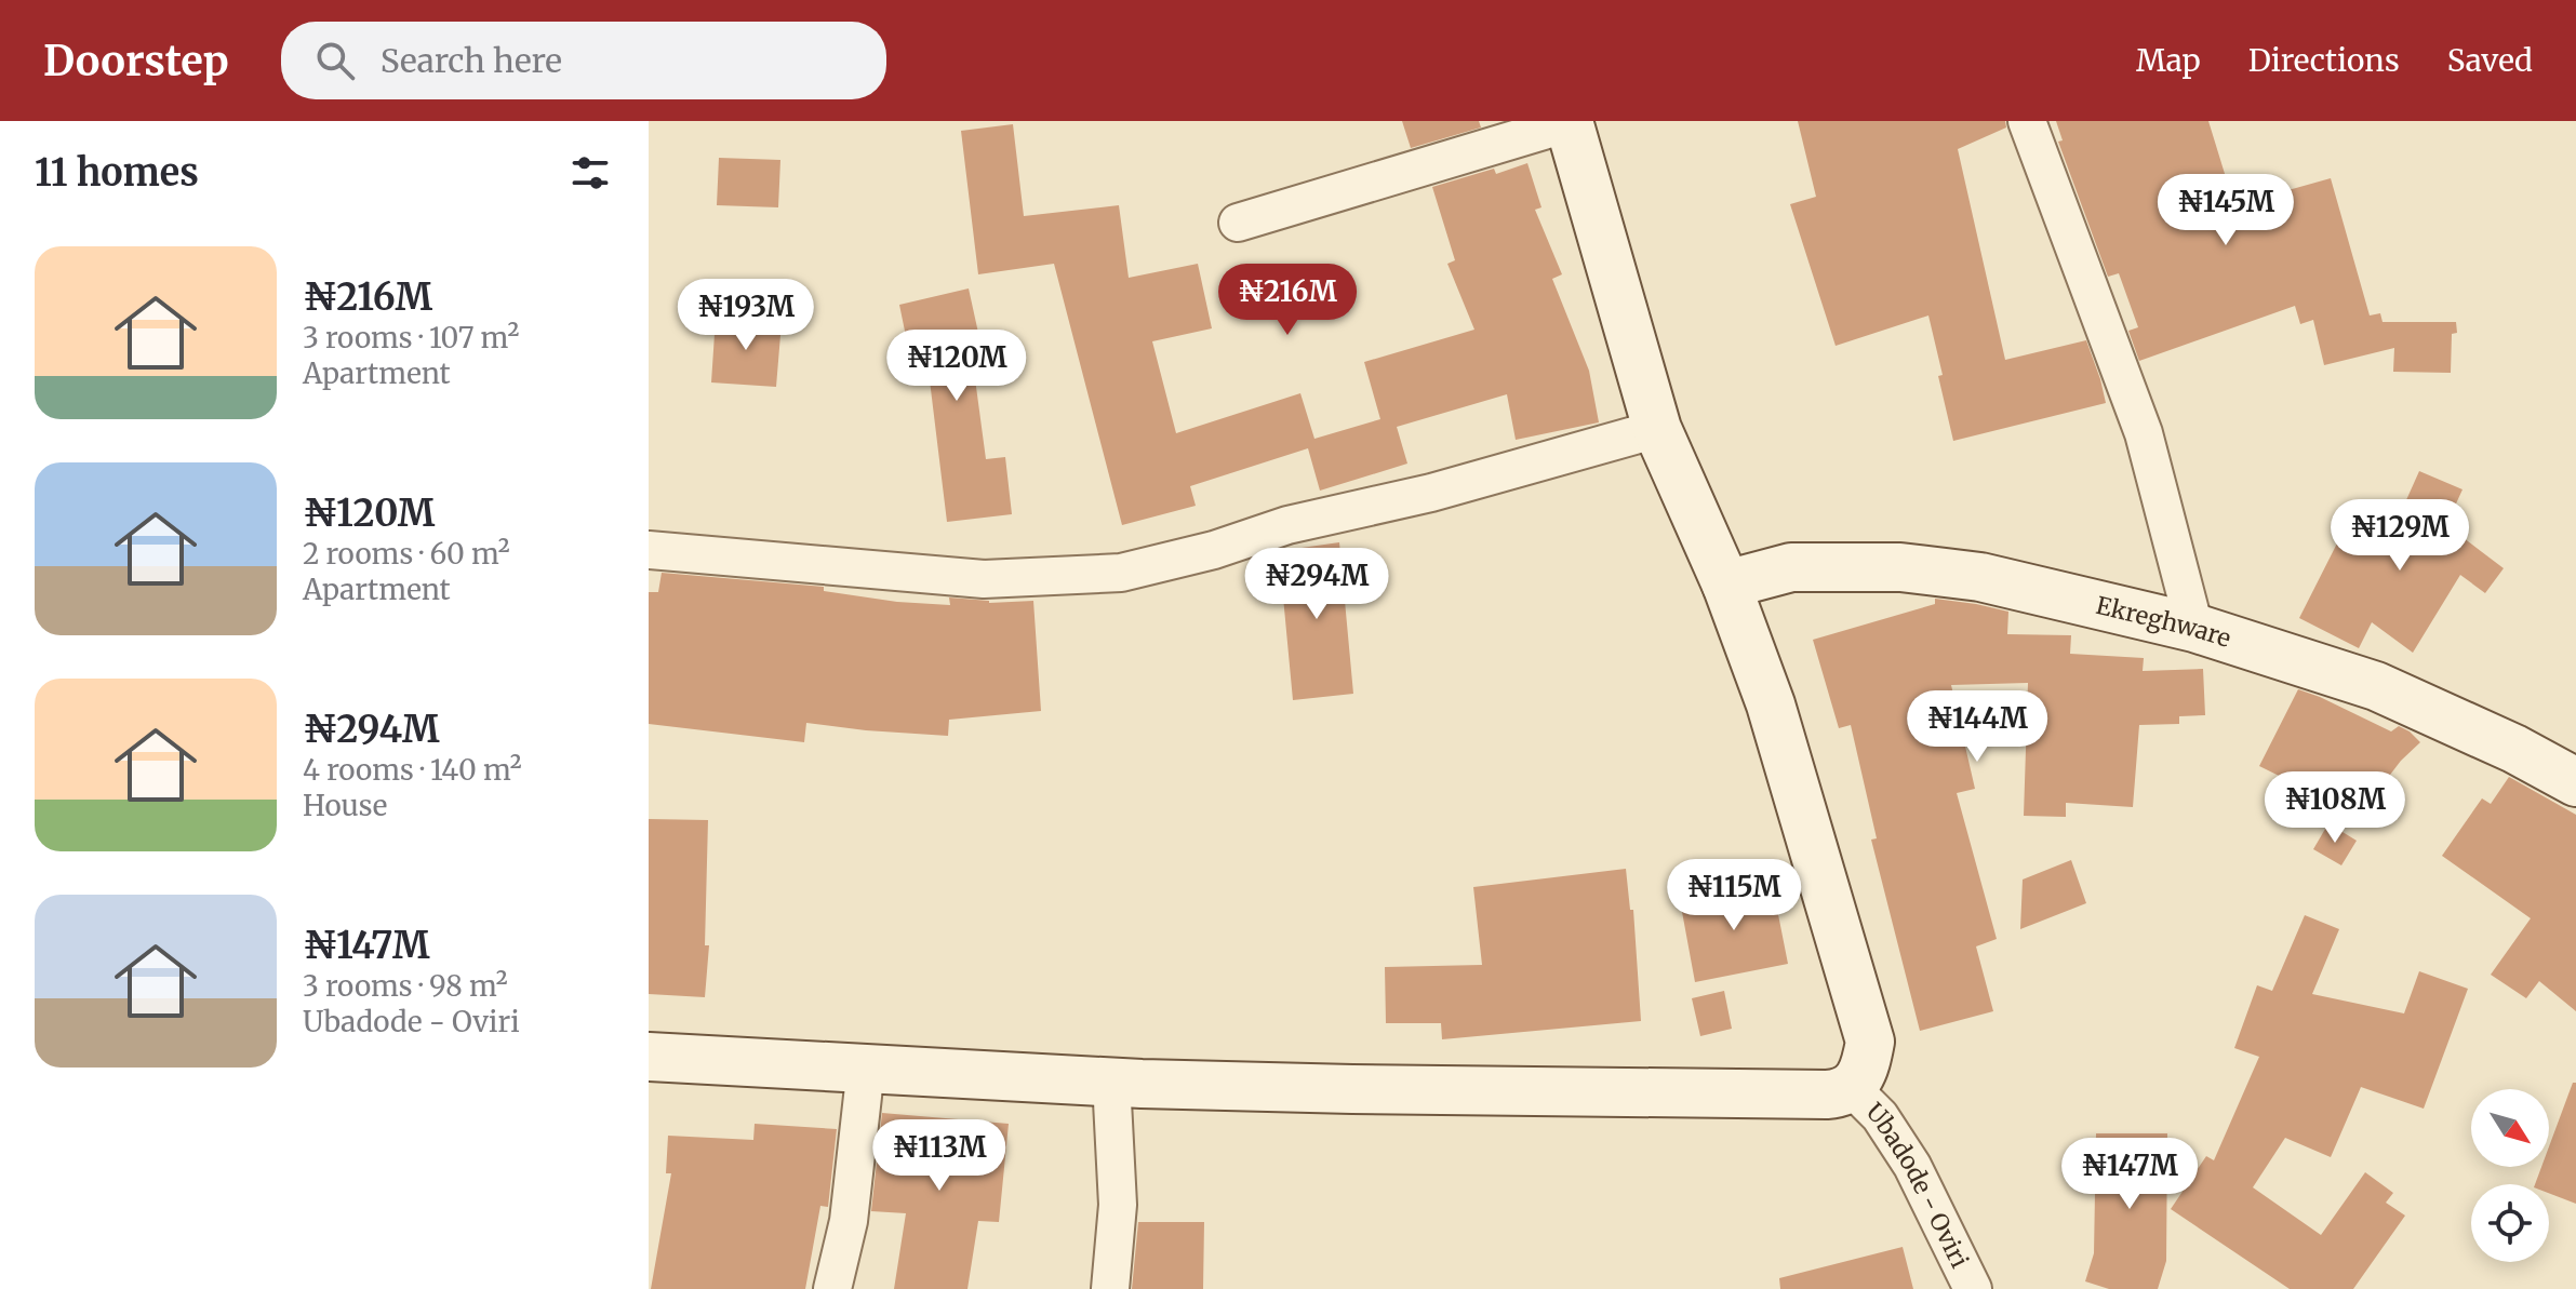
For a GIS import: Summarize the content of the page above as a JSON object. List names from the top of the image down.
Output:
{
  "streets": {
    "street": ["Ekreghware", "Ubadode - Oviri"]
  },
  "north": "bottom right",
  "page": {
    "header": "Doorstep",
    "search": "Search here",
    "nav": ["Map", "Directions", "Saved"],
    "heading": "11 homes",
    "price": [
      "₦145M",
      "₦216M",
      "₦193M",
      "₦120M",
      "₦129M",
      "₦294M",
      "₦144M",
      "₦108M",
      "₦115M",
      "₦113M",
      "₦147M"
    ],
    "list": [
      {
        "name": "₦216M",
        "note": "3 rooms · 107 m² · Apartment"
      },
      {
        "name": "₦120M",
        "note": "2 rooms · 60 m² · Apartment"
      },
      {
        "name": "₦294M",
        "note": "4 rooms · 140 m² · House"
      },
      {
        "name": "₦147M",
        "note": "3 rooms · 98 m² · Ubadode - Oviri"
      }
    ]
  }
}
